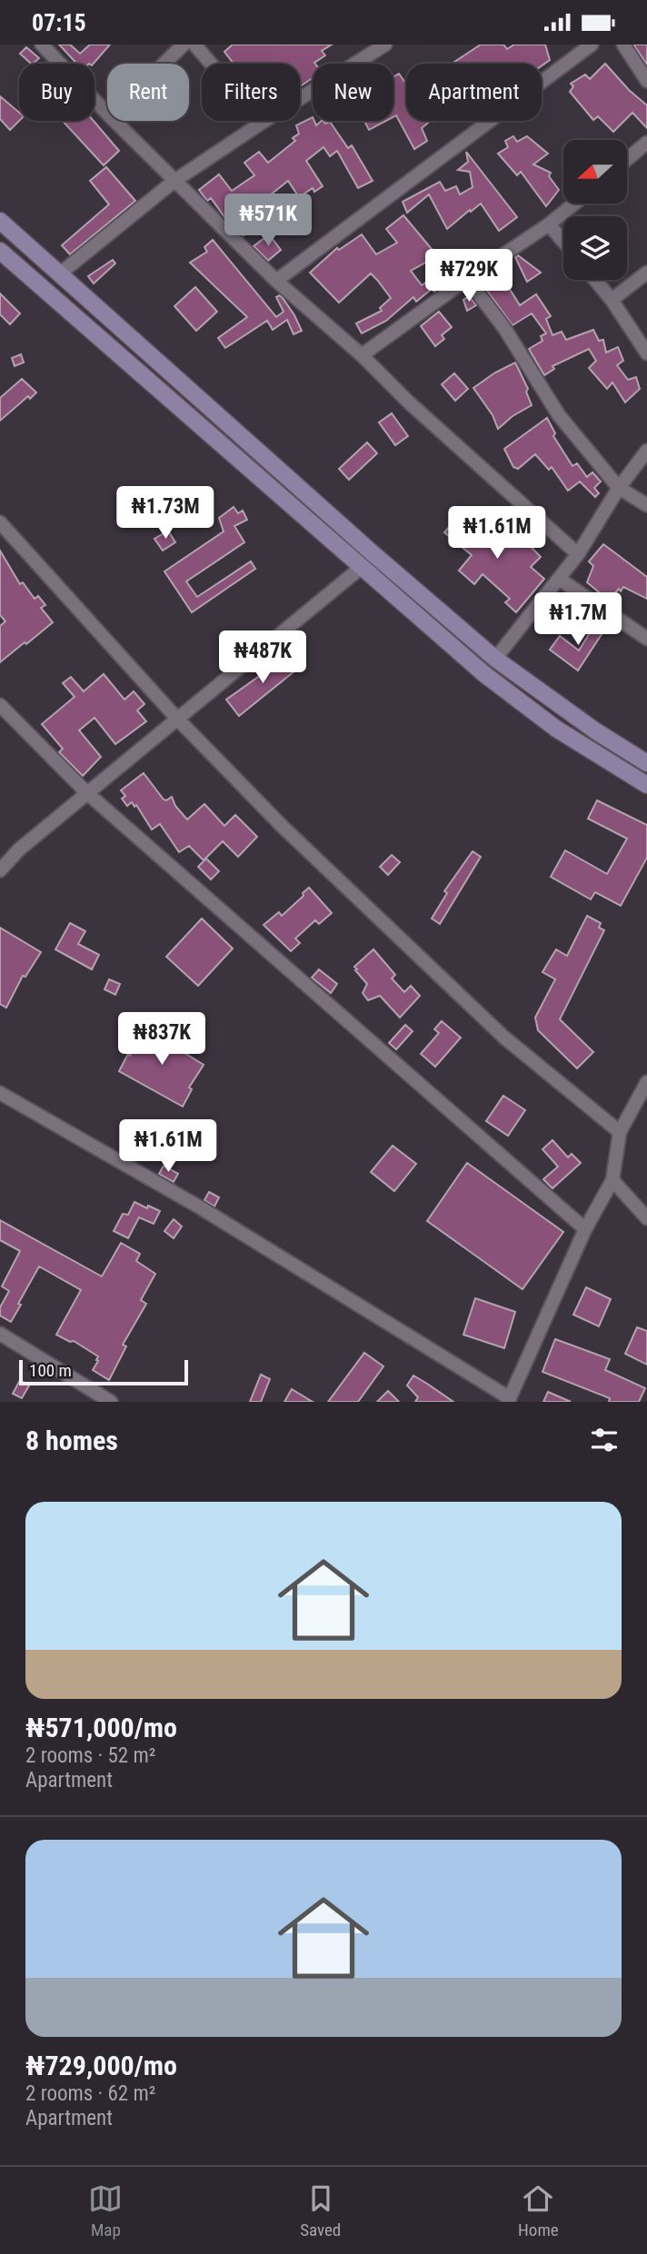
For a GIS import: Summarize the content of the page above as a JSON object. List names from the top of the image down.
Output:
{
  "scale_bar": "100 m",
  "north": "left",
  "page": {
    "status": "07:15",
    "chip": [
      "Buy",
      "Rent",
      "Filters",
      "New",
      "Apartment"
    ],
    "price": [
      "₦571K",
      "₦729K",
      "₦1.73M",
      "₦1.61M",
      "₦1.7M",
      "₦487K",
      "₦837K",
      "₦1.61M"
    ],
    "scale": "100 m",
    "heading": "8 homes",
    "list": [
      {
        "name": "₦571,000/mo",
        "note": "2 rooms · 52 m² · Apartment"
      },
      {
        "name": "₦729,000/mo",
        "note": "2 rooms · 62 m² · Apartment"
      }
    ],
    "tabs": ["Map", "Saved", "Home"]
  }
}
